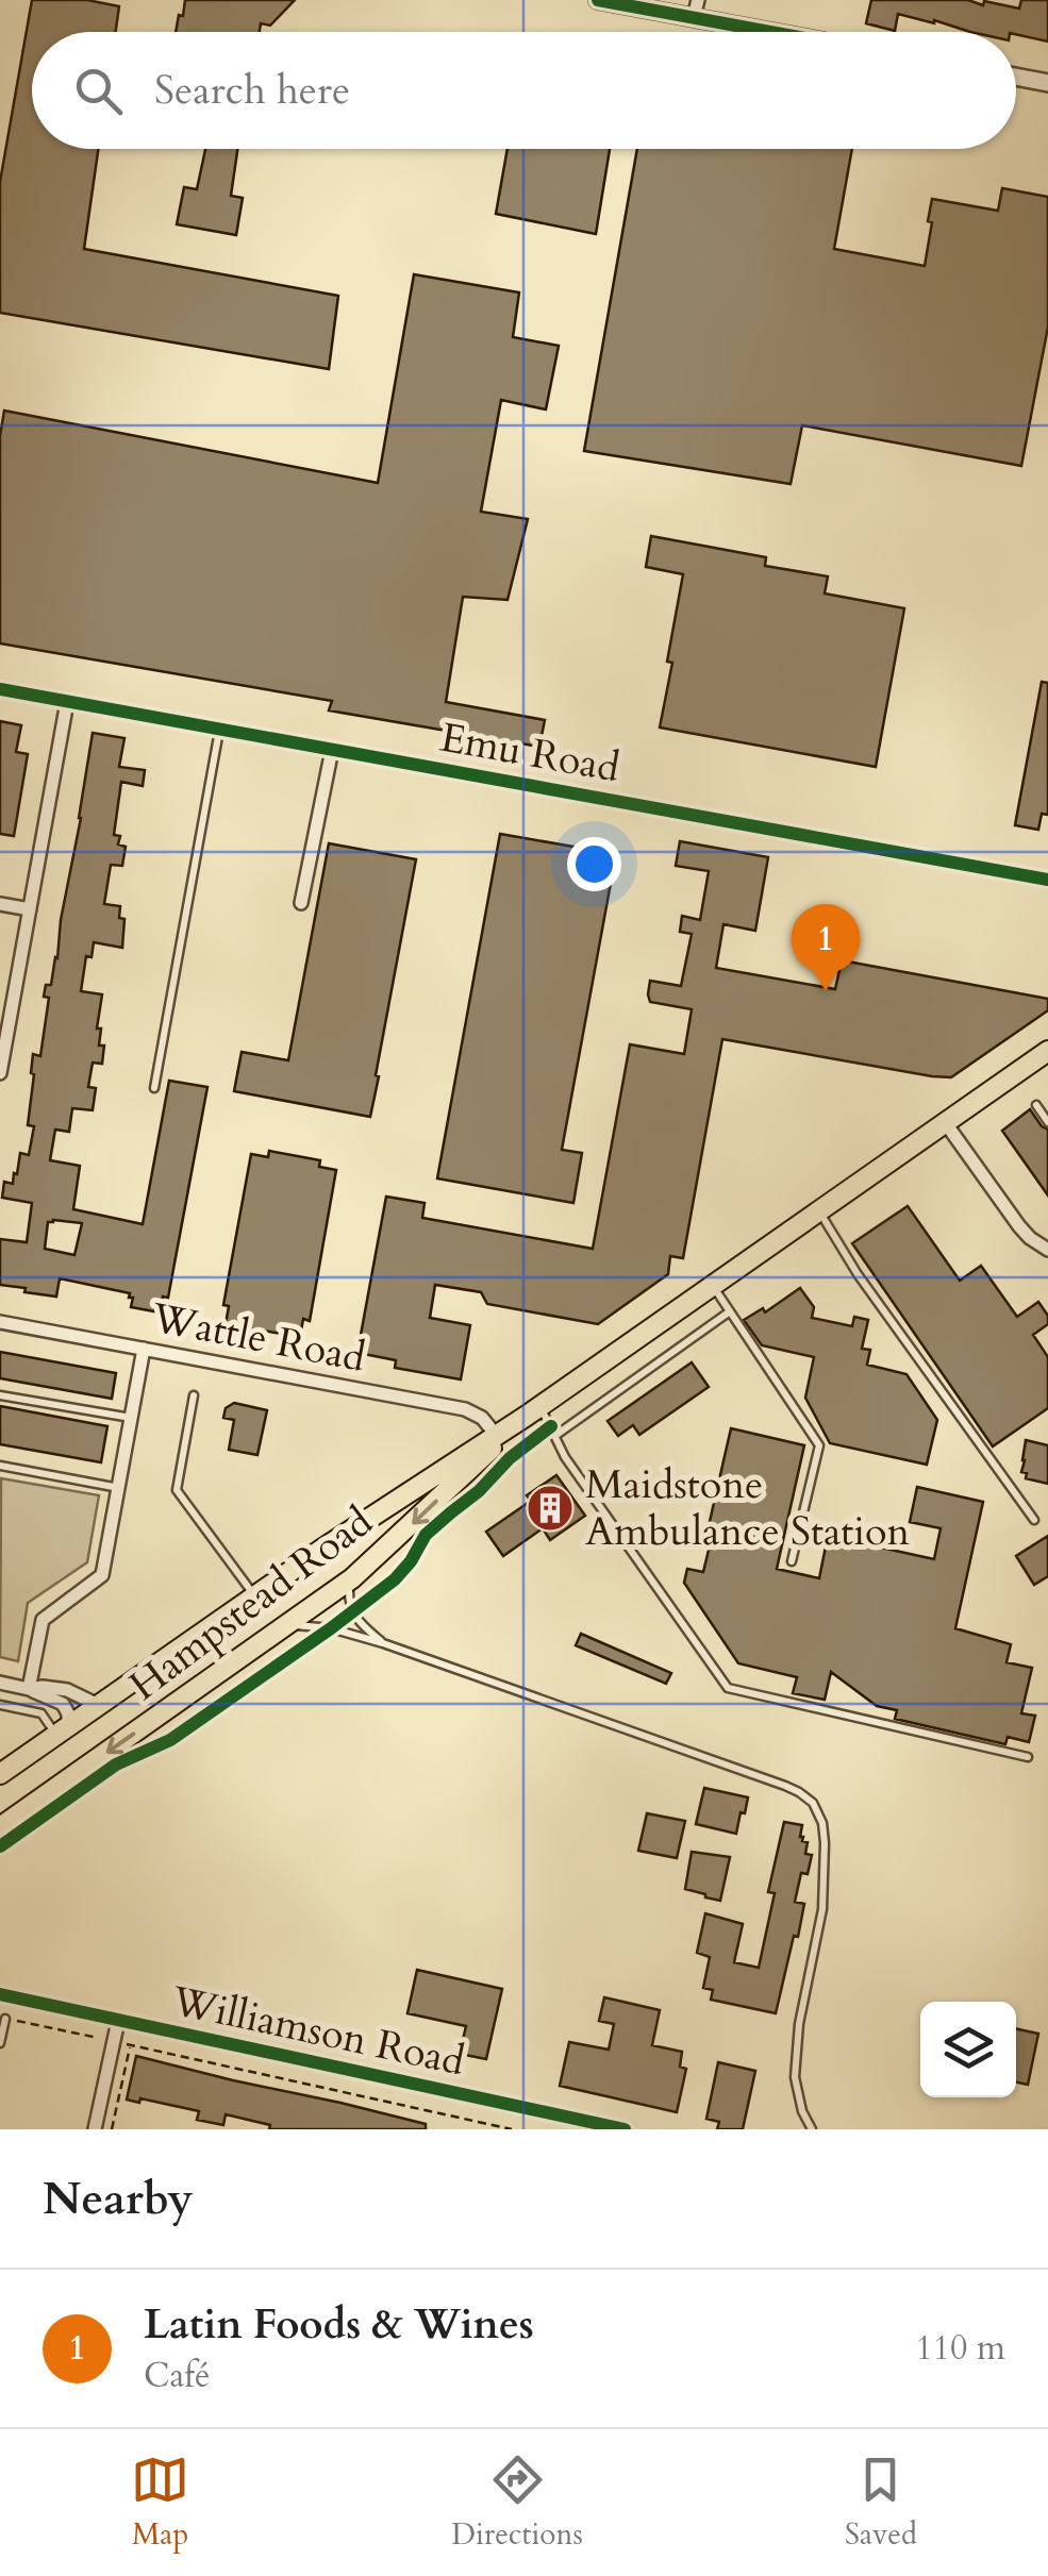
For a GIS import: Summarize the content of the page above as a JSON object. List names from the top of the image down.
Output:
{
  "streets": {
    "main road": ["Hampstead Road"],
    "street": ["Emu Road", "Wattle Road", "Williamson Road"]
  },
  "crossings": [
    ["Wattle Road", "Hampstead Road"]
  ],
  "places": {
    "building": ["Maidstone Ambulance Station"]
  },
  "page": {
    "search": "Search here",
    "pins": "1",
    "heading": "Nearby",
    "list": [
      {
        "mark": "1",
        "name": "Latin Foods & Wines",
        "note": "Café",
        "value": "110 m"
      }
    ],
    "nav": ["Map", "Directions", "Saved"]
  }
}
